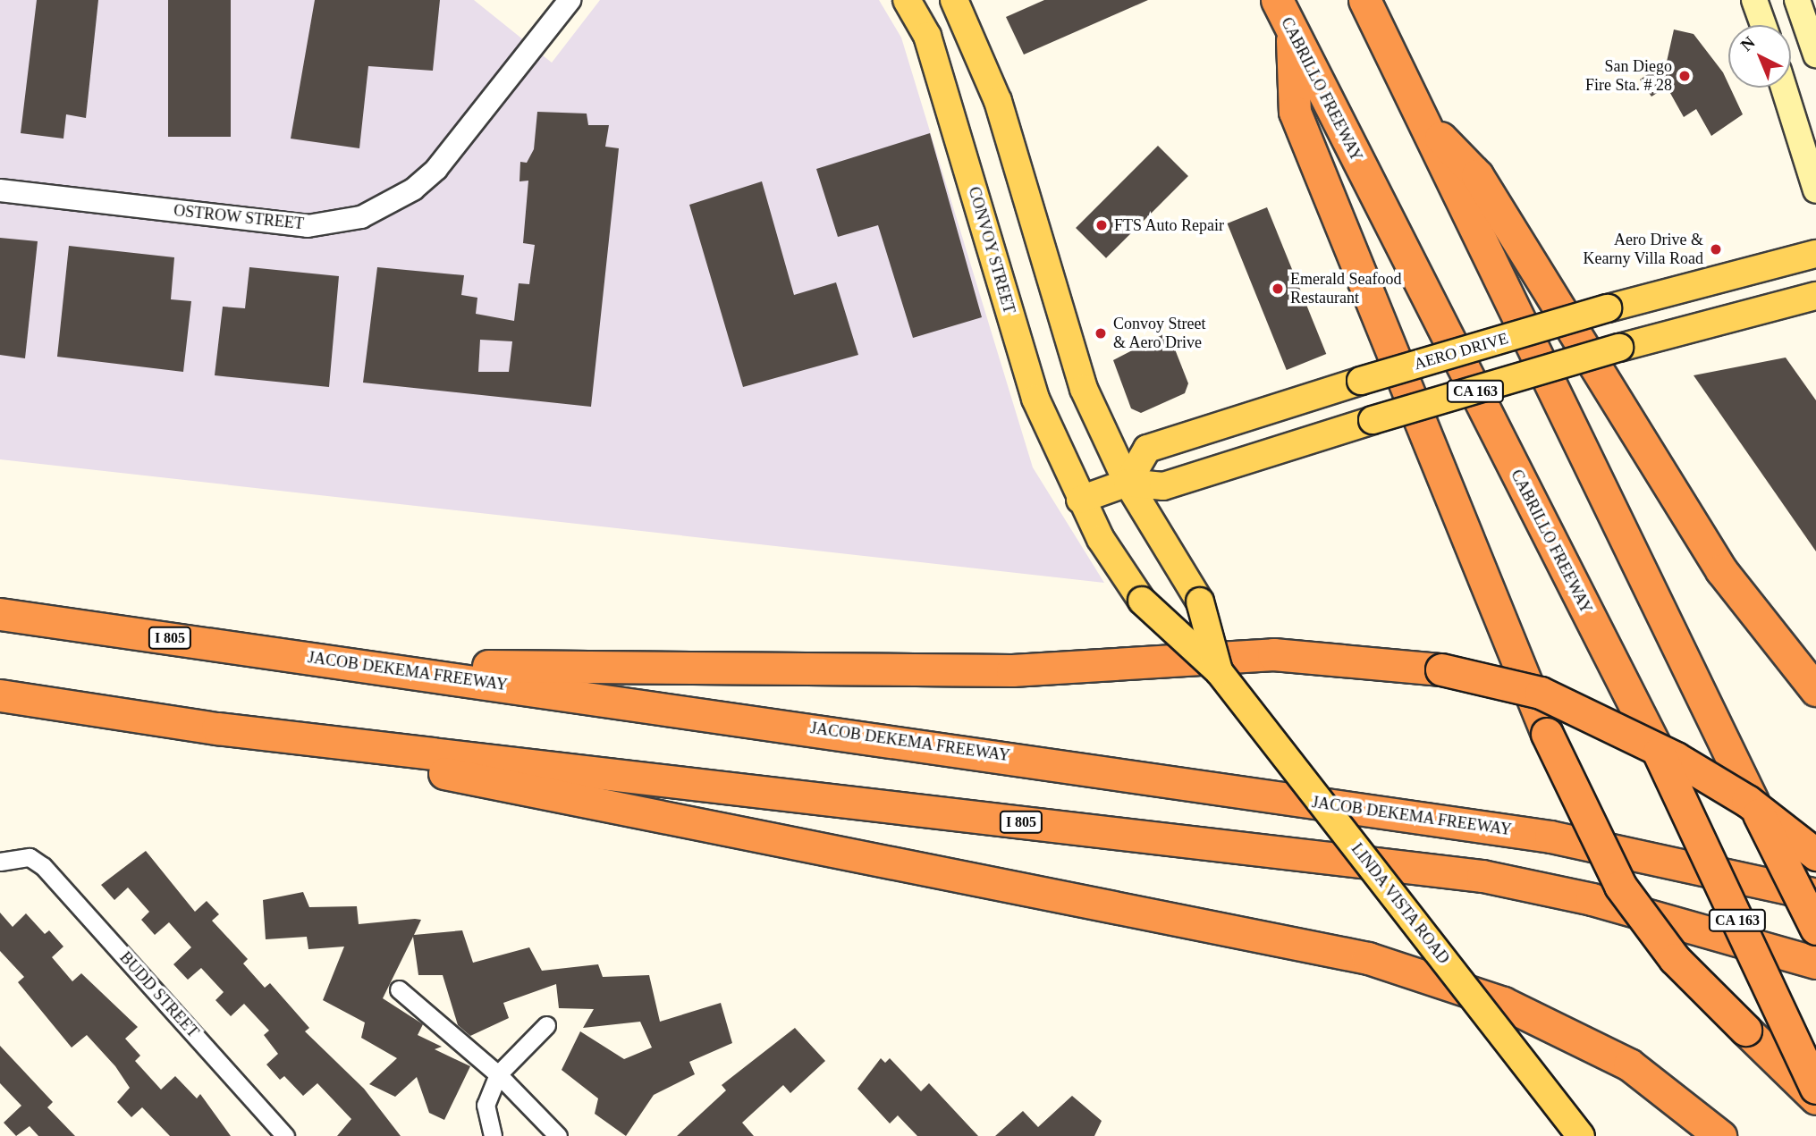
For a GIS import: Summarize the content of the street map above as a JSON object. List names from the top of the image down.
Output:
{
  "streets": {
    "highway": [
      "CABRILLO FREEWAY",
      "CA 163",
      "I 805",
      "JACOB DEKEMA FREEWAY"
    ],
    "main road": ["CONVOY STREET", "AERO DRIVE", "LINDA VISTA ROAD"],
    "street": ["OSTROW STREET", "BUDD STREET"]
  },
  "crossings": [
    ["CONVOY STREET", "LINDA VISTA ROAD"],
    ["AERO DRIVE", "LINDA VISTA ROAD"]
  ],
  "places": [
    "San Diego Fire Sta. # 28",
    "FTS Auto Repair",
    "Aero Drive & Kearny Villa Road",
    "Emerald Seafood Restaurant",
    "Convoy Street & Aero Drive"
  ],
  "north": "top left"
}
